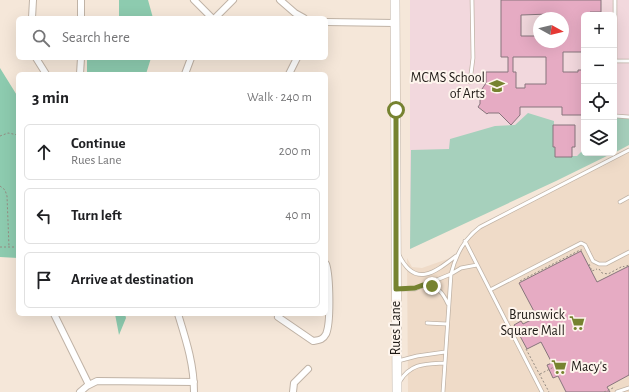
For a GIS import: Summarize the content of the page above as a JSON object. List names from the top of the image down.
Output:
{
  "streets": {
    "main road": ["Rues Lane"]
  },
  "places": {
    "school or university": ["MCMS School of Arts"],
    "supermarket": ["Brunswick Square Mall", "Macy's"]
  },
  "north": "right",
  "page": {
    "map_buttons": ["+", "−"],
    "search": "Search here",
    "heading": ["3 min", "Walk · 240 m"],
    "list": [
      ["Continue", "Rues Lane", "200 m"],
      ["Turn left", "40 m"],
      "Arrive at destination"
    ]
  }
}
